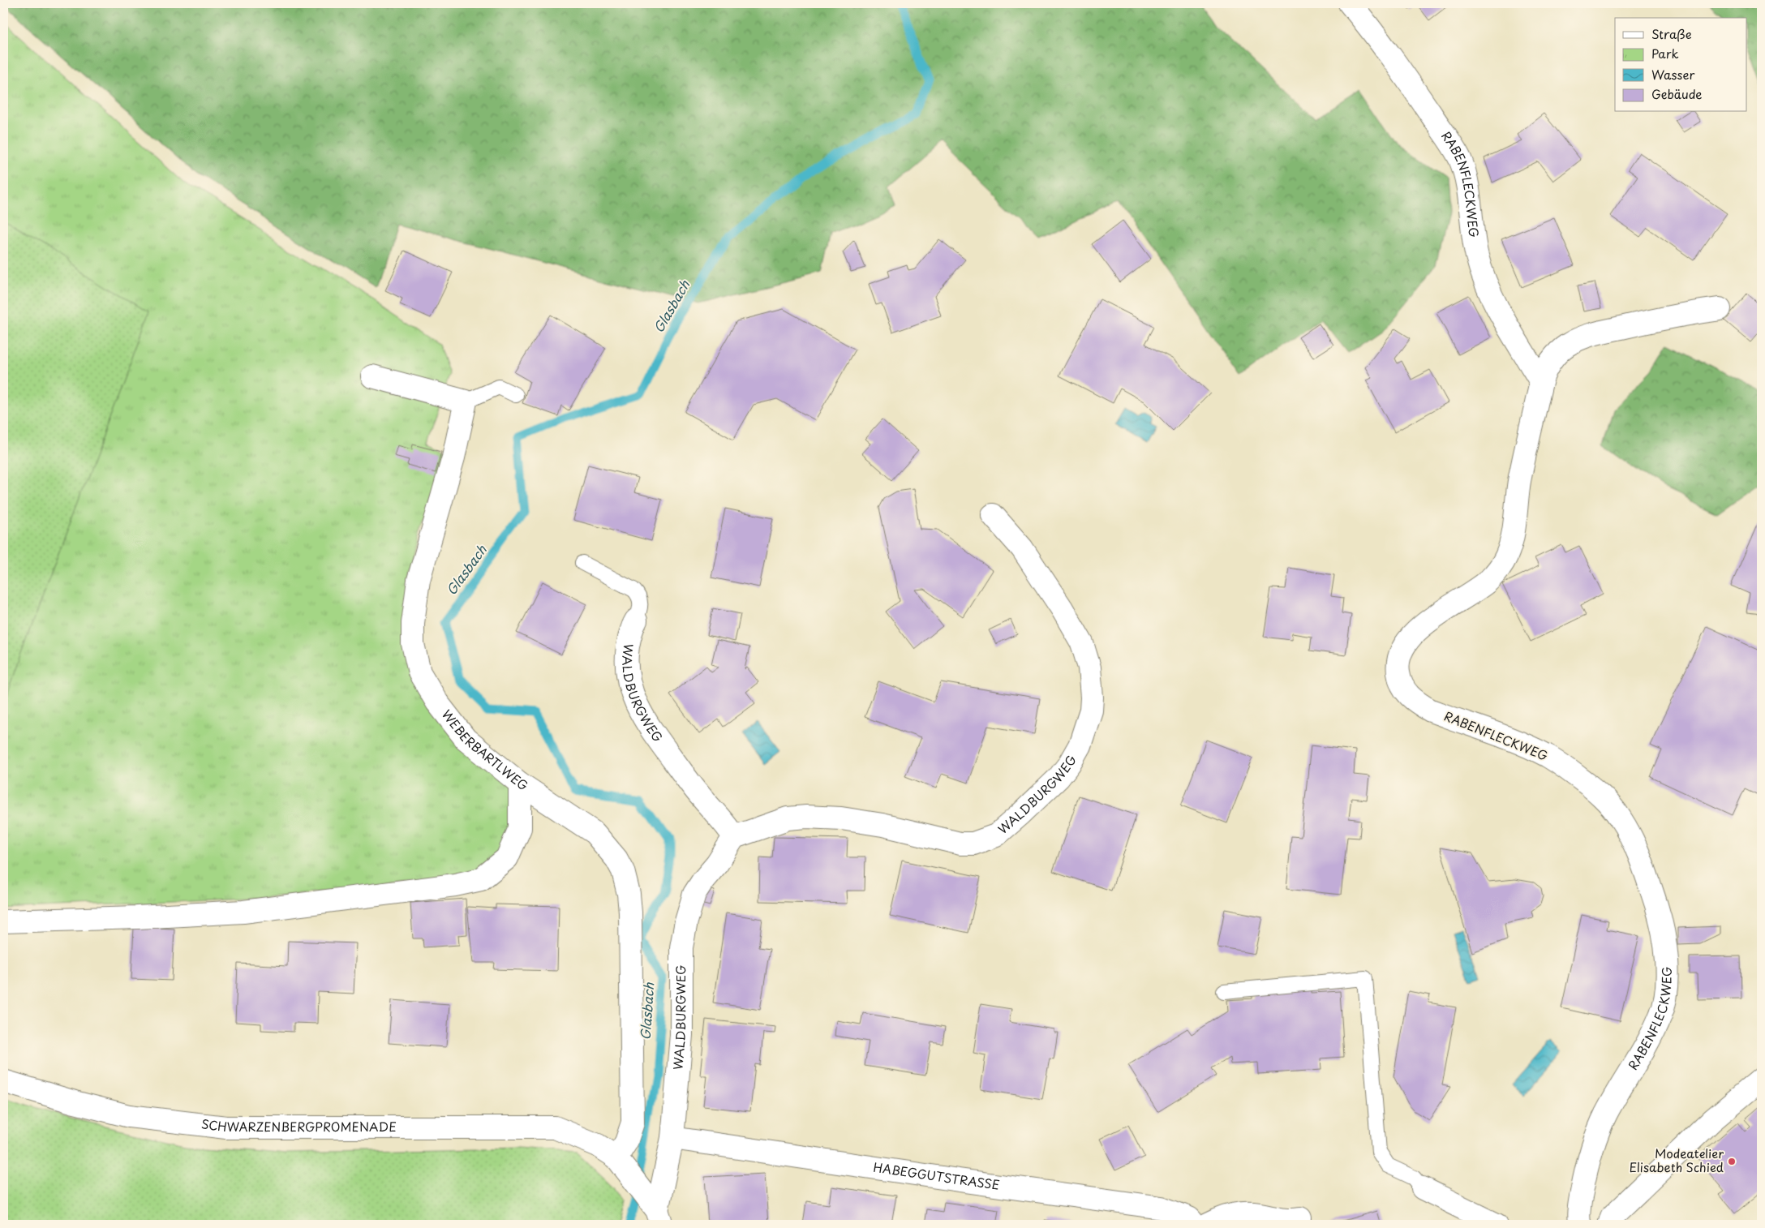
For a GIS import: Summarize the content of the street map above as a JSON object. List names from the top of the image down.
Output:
{
  "streets": {
    "street": [
      "RABENFLECKWEG",
      "WALDBURGWEG",
      "WEBERBARTLWEG",
      "SCHWARZENBERGPROMENADE",
      "HABEGGUTSTRASSE"
    ]
  },
  "crossings": [
    ["WALDBURGWEG", "HABEGGUTSTRASSE"],
    ["WEBERBARTLWEG", "SCHWARZENBERGPROMENADE"]
  ],
  "water": ["Glasbach"],
  "places": ["Modeatelier Elisabeth Schied"],
  "legend": [
    "Straße",
    "Park",
    "Wasser",
    "Gebäude"
  ]
}
